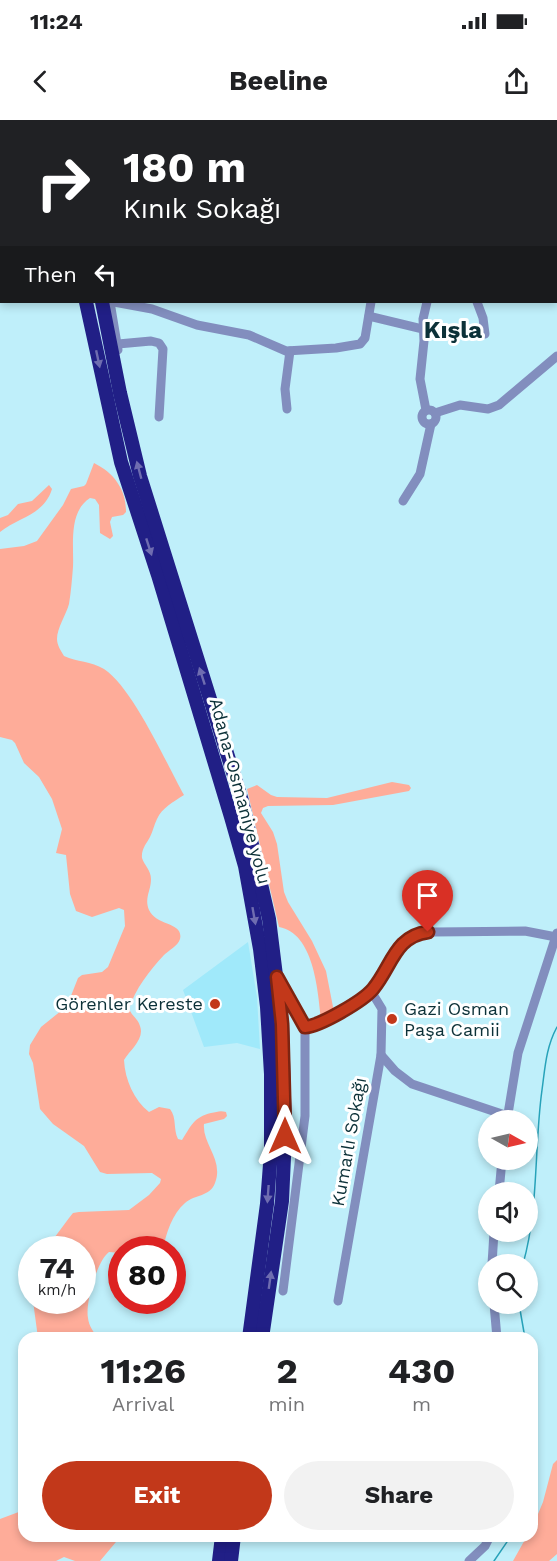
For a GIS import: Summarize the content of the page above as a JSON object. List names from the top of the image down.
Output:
{
  "streets": {
    "highway": ["Adana-Osmaniye yolu"],
    "street": ["Kumarlı Sokağı"]
  },
  "districts": ["Kışla"],
  "places": ["Görenler Kereste", "Gazi Osman Paşa Camii"],
  "north": "right",
  "page": {
    "status": "11:24",
    "header": "Beeline",
    "turn": ["180 m", "Kınık Sokağı"],
    "then": "Then",
    "speed": "74 km/h",
    "limit": "80",
    "eta": [
      "11:26",
      "Arrival",
      "2",
      "min",
      "430",
      "m"
    ],
    "buttons": ["Exit", "Share"]
  }
}
